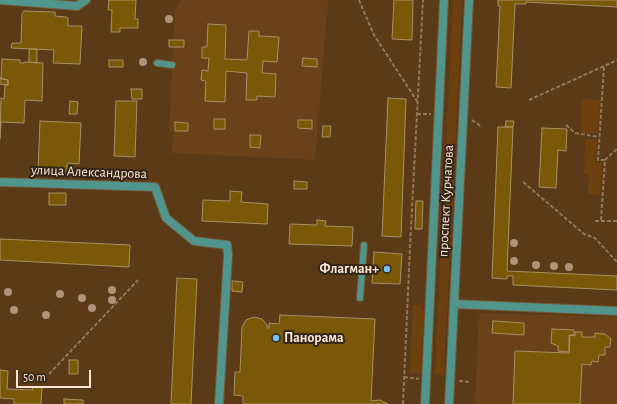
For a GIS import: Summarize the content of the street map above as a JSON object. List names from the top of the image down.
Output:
{
  "streets": {
    "street": ["улица Александрова", "проспект Курчатова"]
  },
  "places": ["Флагман+", "Панорама"],
  "scale_bar": "50 m"
}
